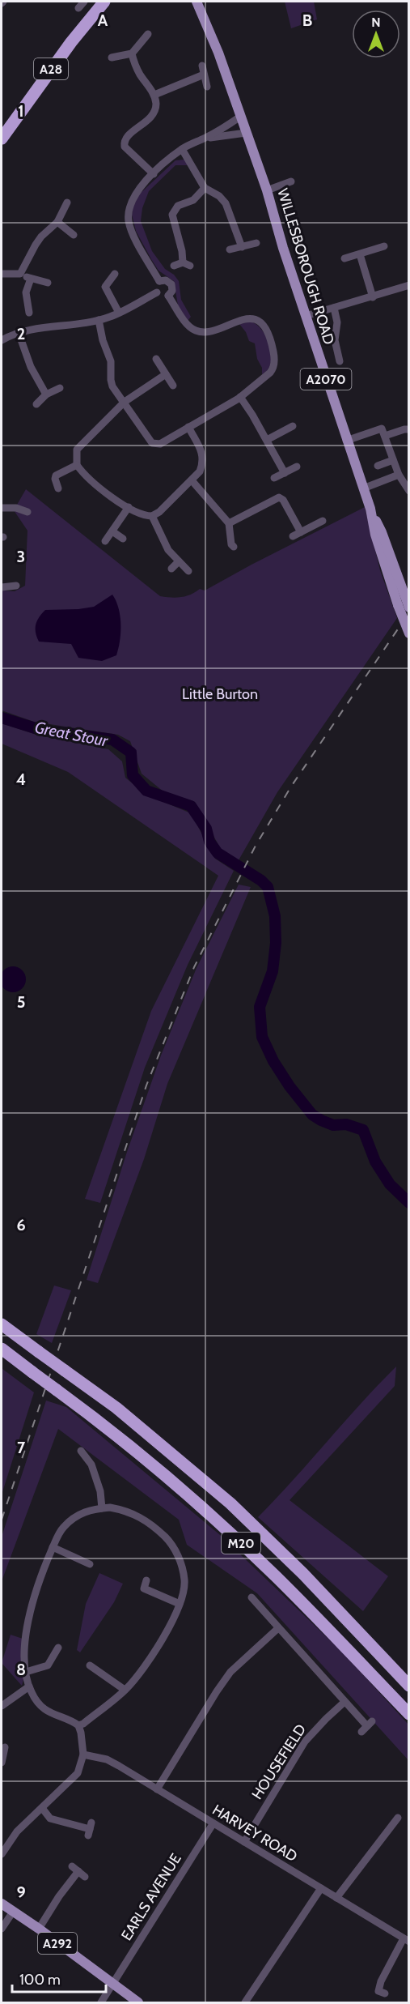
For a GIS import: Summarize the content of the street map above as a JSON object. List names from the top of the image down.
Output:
{
  "streets": {
    "highway": ["A28", "M20"],
    "main road": ["WILLESBOROUGH ROAD", "A2070", "A292"],
    "street": ["HOUSEFIELD", "HARVEY ROAD", "EARLS AVENUE"]
  },
  "crossings": [
    ["WILLESBOROUGH ROAD", "A2070"],
    ["HOUSEFIELD", "HARVEY ROAD"],
    ["HARVEY ROAD", "EARLS AVENUE"],
    ["EARLS AVENUE", "A292"]
  ],
  "water": ["Great Stour"],
  "parks": ["Little Burton"],
  "scale_bar": "100 m",
  "north": "top",
  "grid": {
    "columns": ["A", "B"],
    "rows": [
      "1",
      "2",
      "3",
      "4",
      "5",
      "6",
      "7",
      "8",
      "9"
    ]
  }
}
